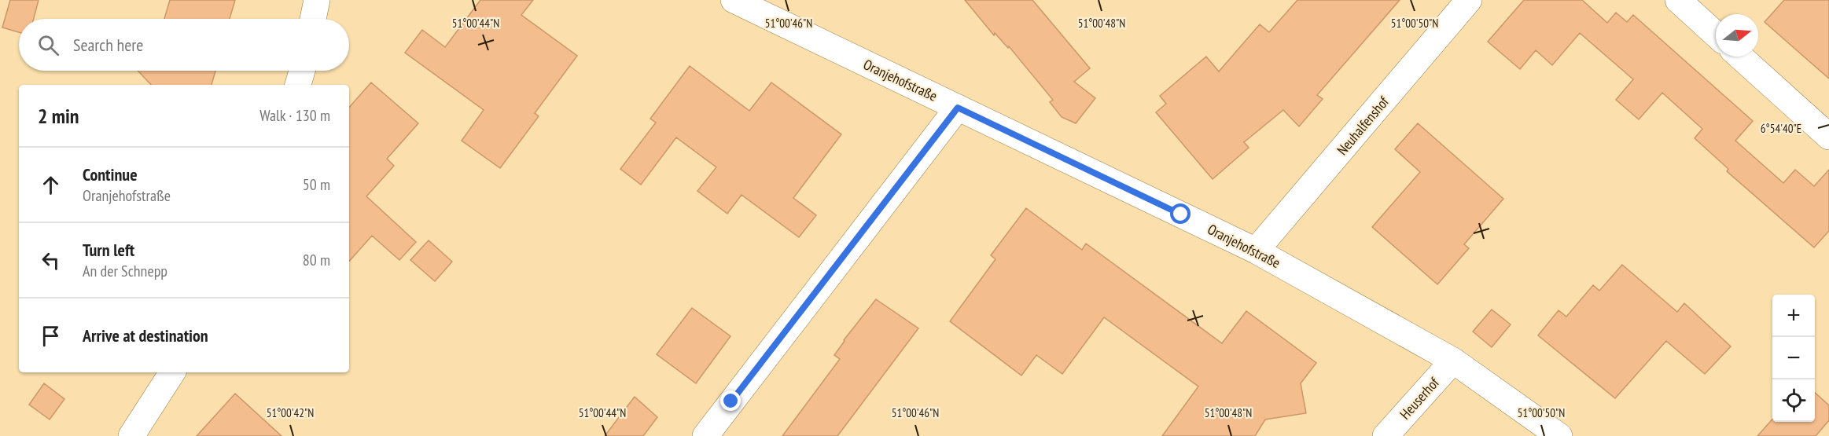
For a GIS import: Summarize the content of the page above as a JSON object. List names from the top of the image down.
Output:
{
  "streets": {
    "street": ["Oranjehofstraße", "Neuhalfenshof", "Heuserhof"]
  },
  "crossings": [
    ["Oranjehofstraße", "Neuhalfenshof"],
    ["Oranjehofstraße", "Heuserhof"]
  ],
  "north": "right",
  "page": {
    "search": "Search here",
    "heading": ["2 min", "Walk · 130 m"],
    "list": [
      ["Continue", "Oranjehofstraße", "50 m"],
      ["Turn left", "An der Schnepp", "80 m"],
      "Arrive at destination"
    ],
    "map_buttons": ["+", "−"]
  },
  "coordinates": [
    "51°00'44\"N",
    "51°00'46\"N",
    "51°00'48\"N",
    "51°00'50\"N",
    "6°54'40\"E",
    "51°00'42\"N"
  ]
}
